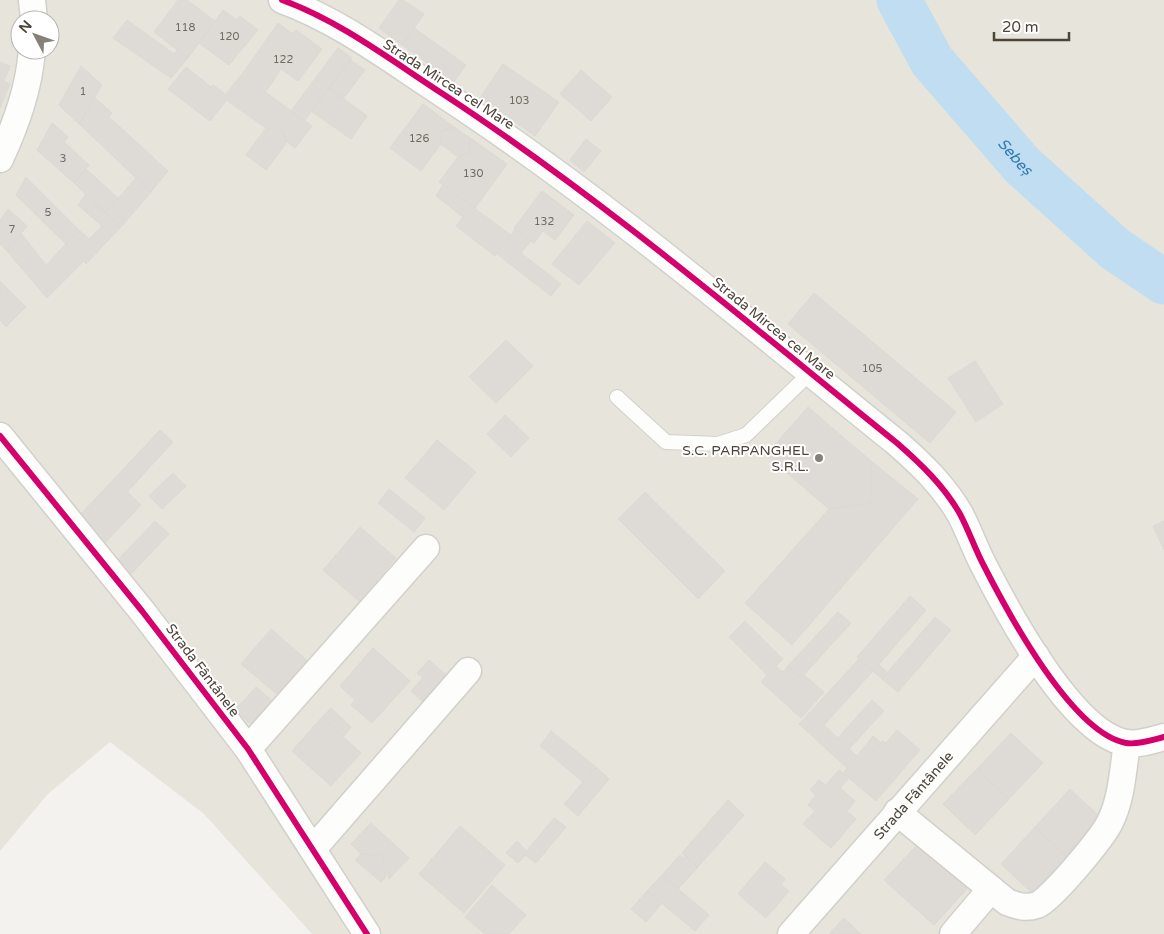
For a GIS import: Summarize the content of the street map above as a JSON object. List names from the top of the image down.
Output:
{
  "streets": {
    "street": ["Strada Mircea cel Mare", "Strada Fântânele"]
  },
  "crossings": [
    ["Strada Mircea cel Mare", "Strada Fântânele"]
  ],
  "water": ["Sebeș"],
  "places": ["S.C. PARPANGHEL S.R.L."],
  "house_numbers": [
    "118",
    "120",
    "122",
    "1",
    "103",
    "126",
    "3",
    "130",
    "5",
    "132",
    "7",
    "105"
  ],
  "scale_bar": "20 m",
  "north": "top left"
}
